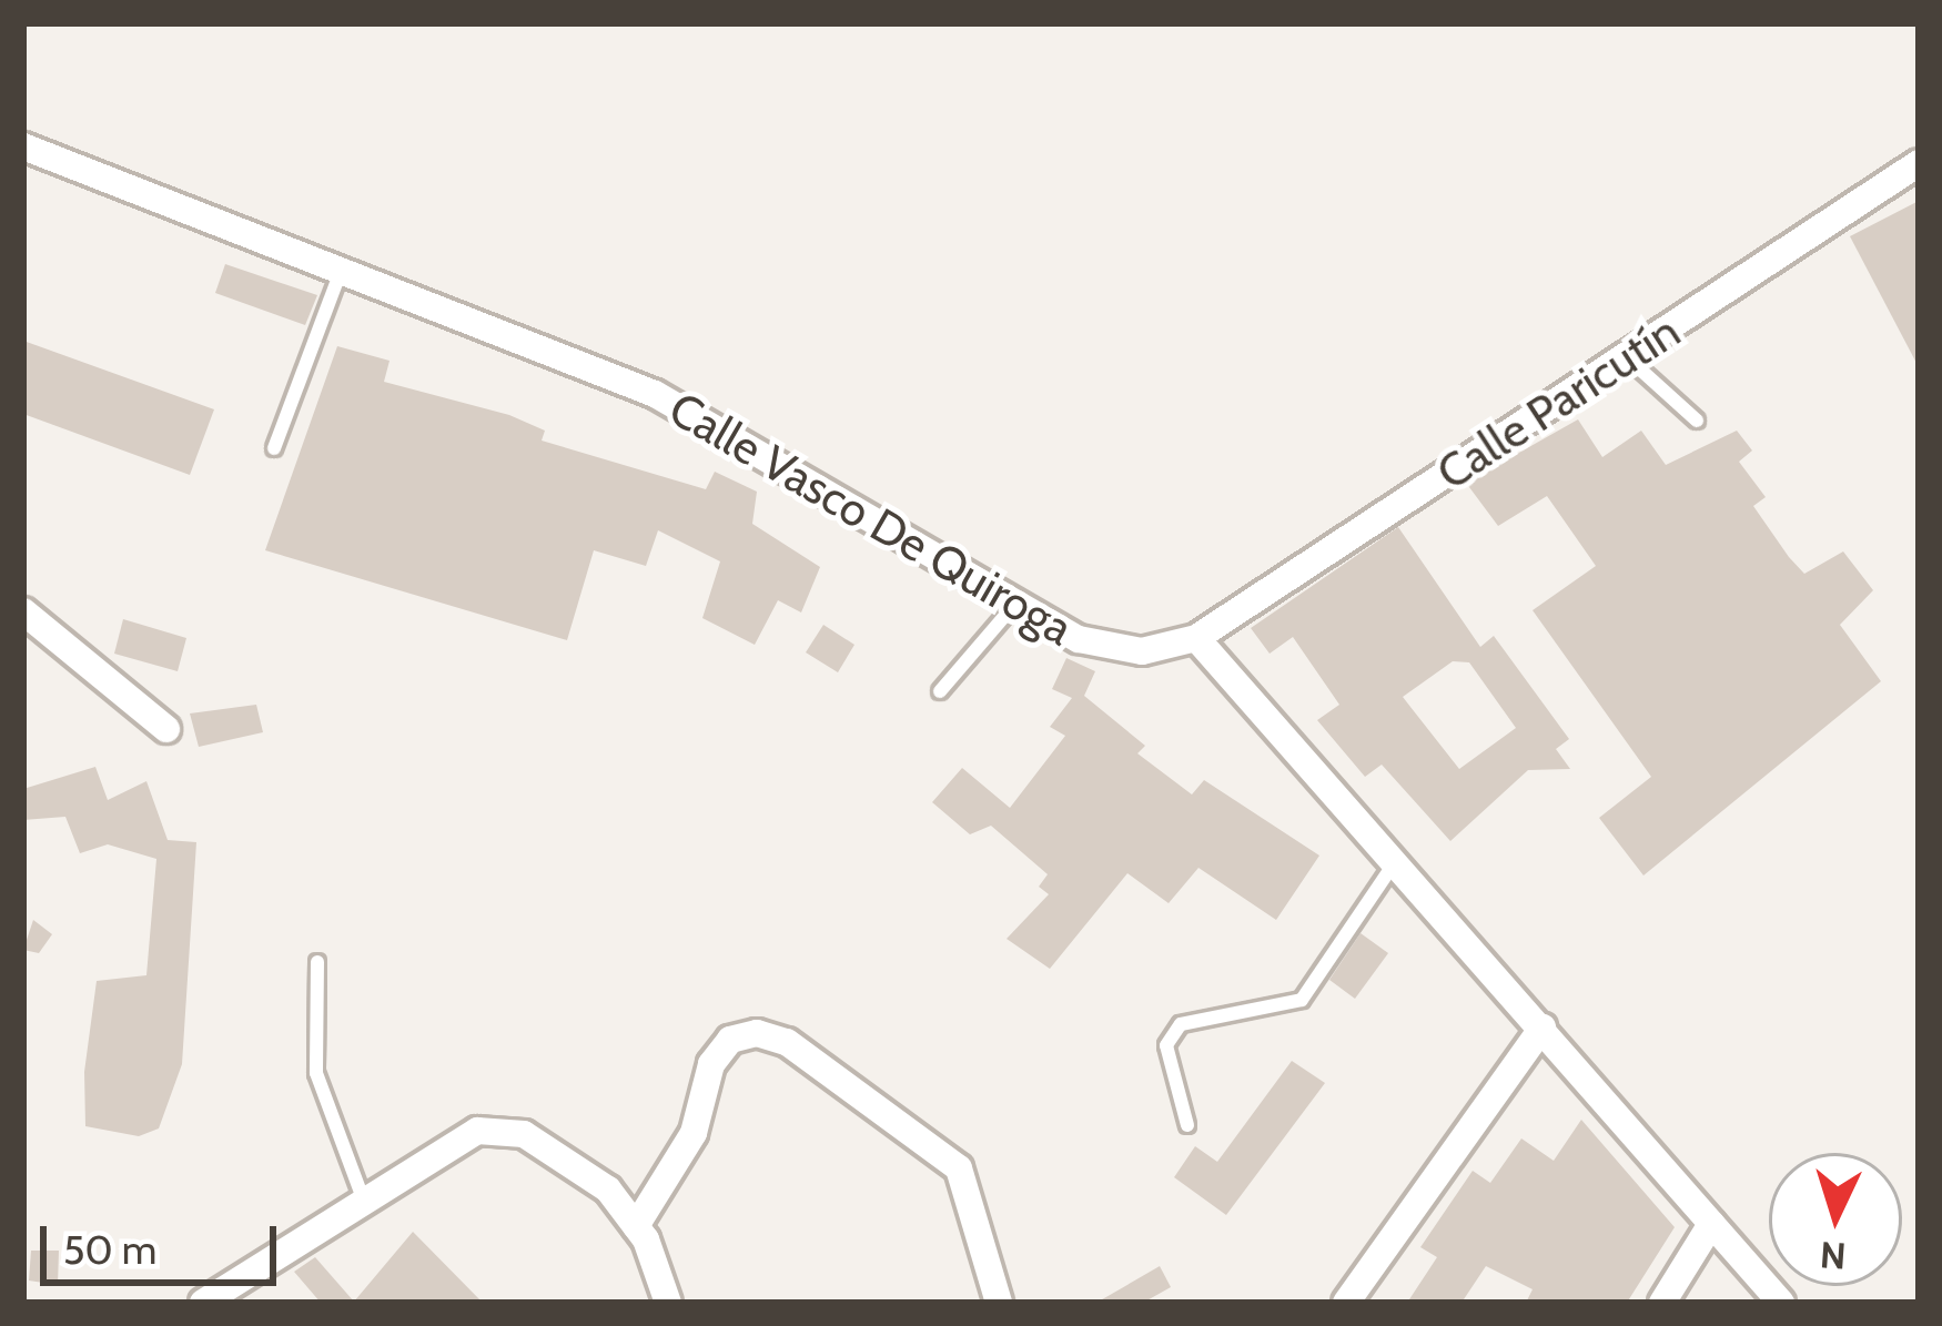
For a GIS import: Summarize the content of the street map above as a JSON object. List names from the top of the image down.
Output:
{
  "streets": {
    "street": ["Calle Paricutín", "Calle Vasco De Quiroga"]
  },
  "crossings": [
    ["Calle Paricutín", "Calle Vasco De Quiroga"]
  ],
  "scale_bar": "50 m",
  "north": "bottom"
}
